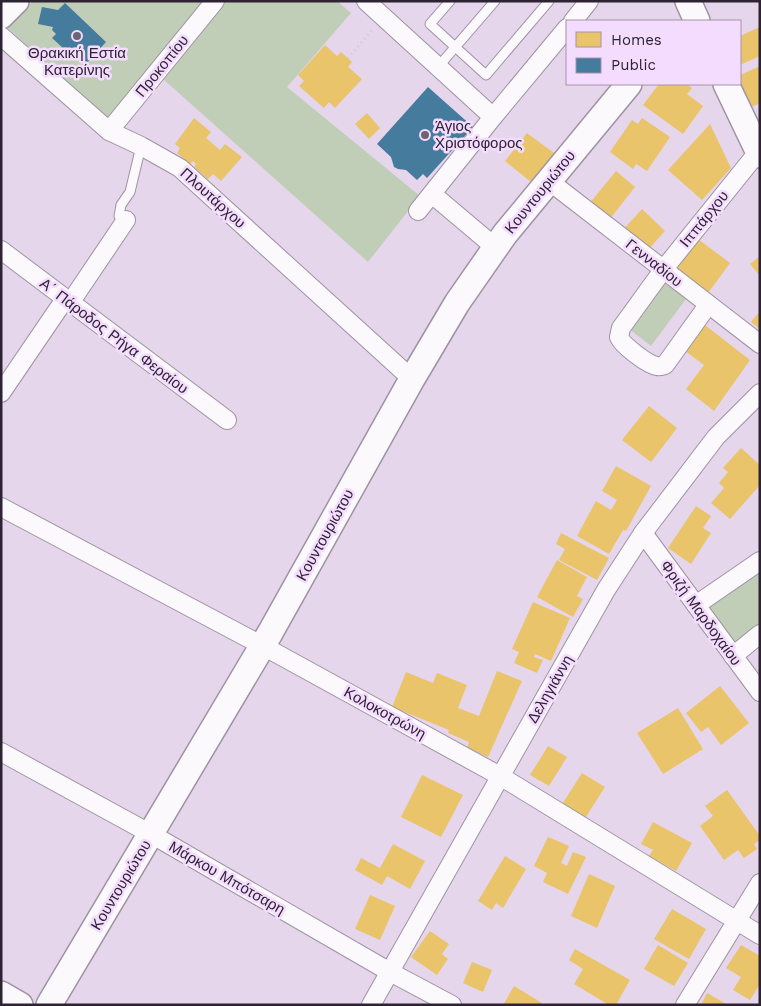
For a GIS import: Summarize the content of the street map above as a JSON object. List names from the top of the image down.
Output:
{
  "streets": {
    "street": [
      "Προκοπίου",
      "Κουντουριώτου",
      "Πλουτάρχου",
      "Ιππάρχου",
      "Γενναδίου",
      "Α΄ Πάροδος Ρήγα Φεραίου",
      "Φριζή Μαρδοχαίου",
      "Δεληγιάννη",
      "Κολοκοτρώνη",
      "Μάρκου Μπότσαρη"
    ]
  },
  "crossings": [
    ["Προκοπίου", "Πλουτάρχου"],
    ["Κουντουριώτου", "Πλουτάρχου"],
    ["Κουντουριώτου", "Γενναδίου"],
    ["Κουντουριώτου", "Κολοκοτρώνη"],
    ["Κουντουριώτου", "Μάρκου Μπότσαρη"],
    ["Ιππάρχου", "Γενναδίου"],
    ["Φριζή Μαρδοχαίου", "Δεληγιάννη"],
    ["Δεληγιάννη", "Κολοκοτρώνη"],
    ["Δεληγιάννη", "Μάρκου Μπότσαρη"]
  ],
  "places": ["Θρακική Εστία Κατερίνης", "Άγιος Χριστόφορος"],
  "legend": ["Homes", "Public"]
}
